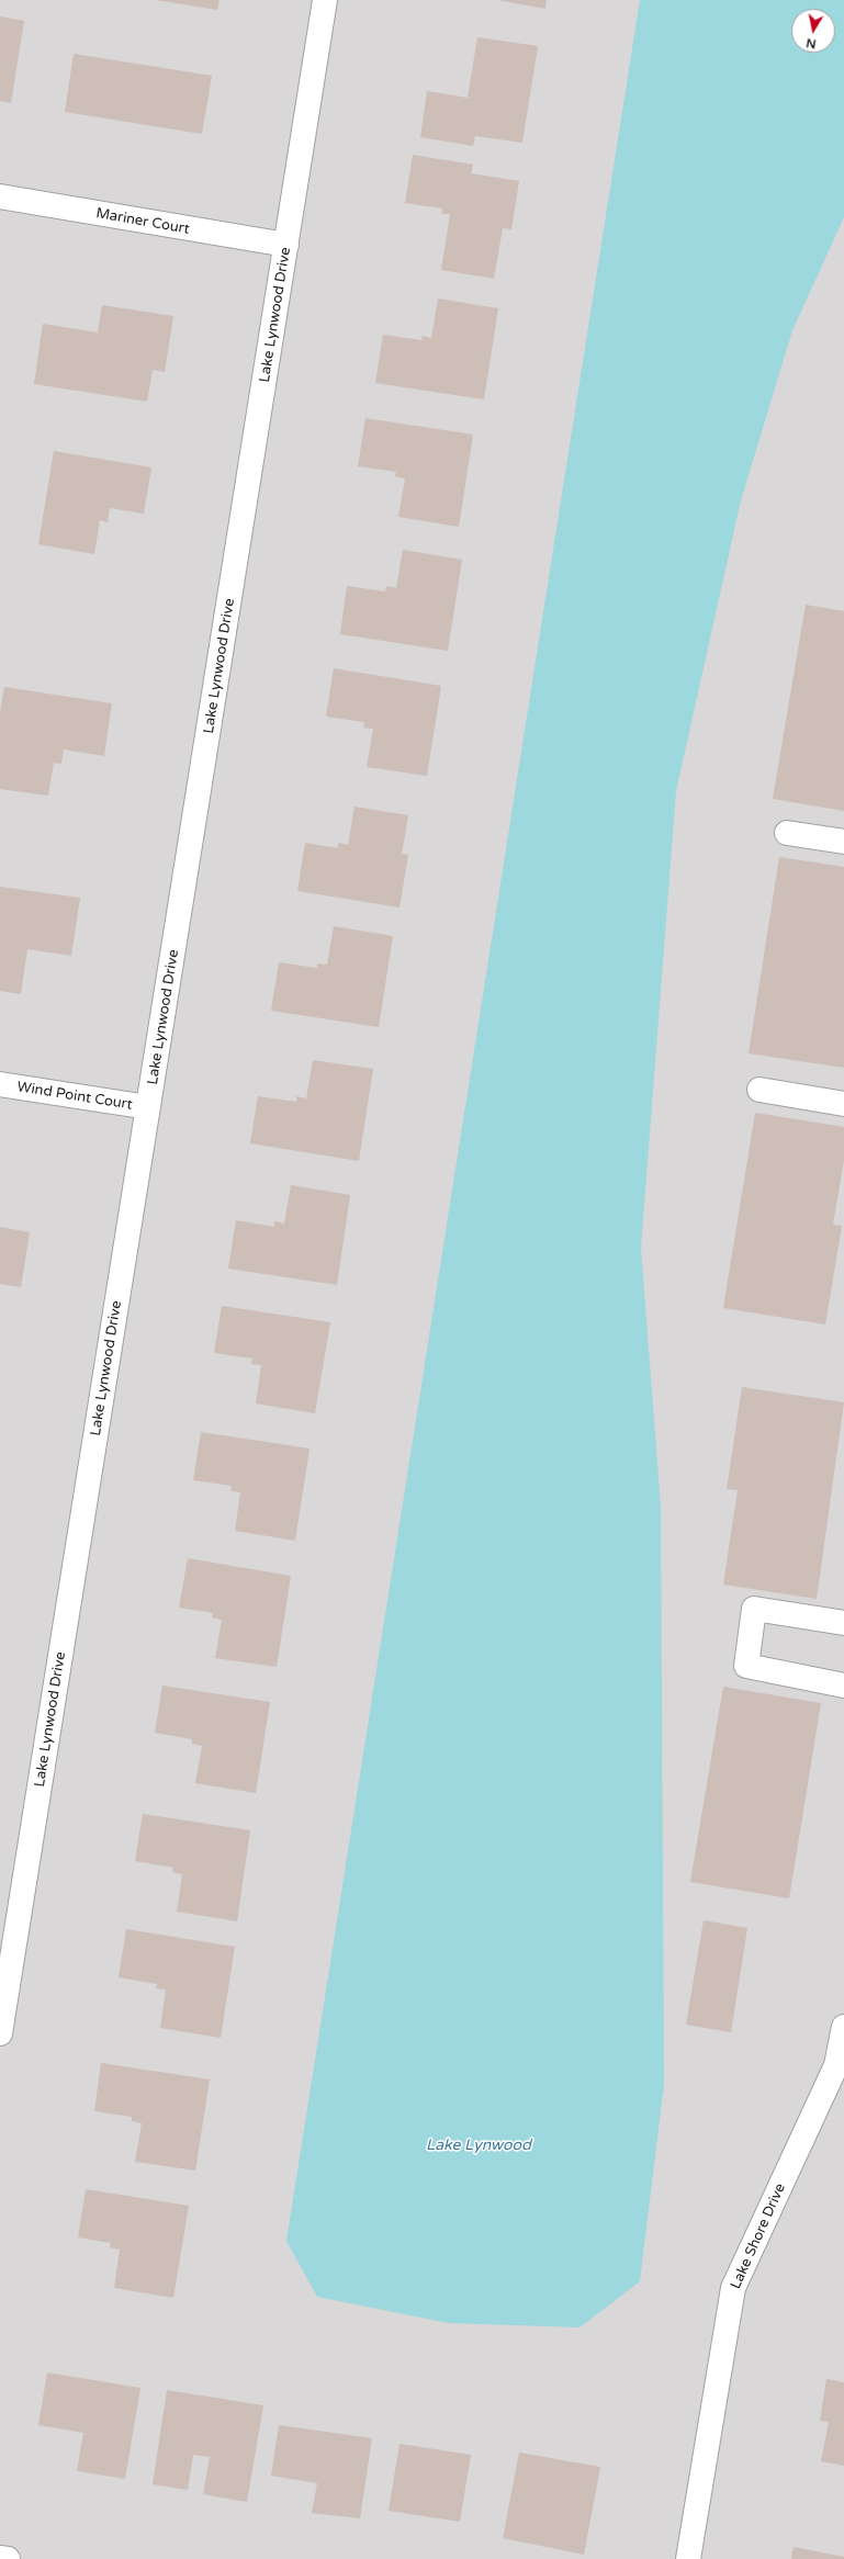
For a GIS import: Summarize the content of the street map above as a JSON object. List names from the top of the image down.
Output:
{
  "streets": {
    "street": [
      "Mariner Court",
      "Lake Lynwood Drive",
      "Wind Point Court",
      "Lake Shore Drive"
    ]
  },
  "crossings": [
    ["Mariner Court", "Lake Lynwood Drive"],
    ["Lake Lynwood Drive", "Wind Point Court"]
  ],
  "water": ["Lake Lynwood"],
  "north": "bottom"
}
